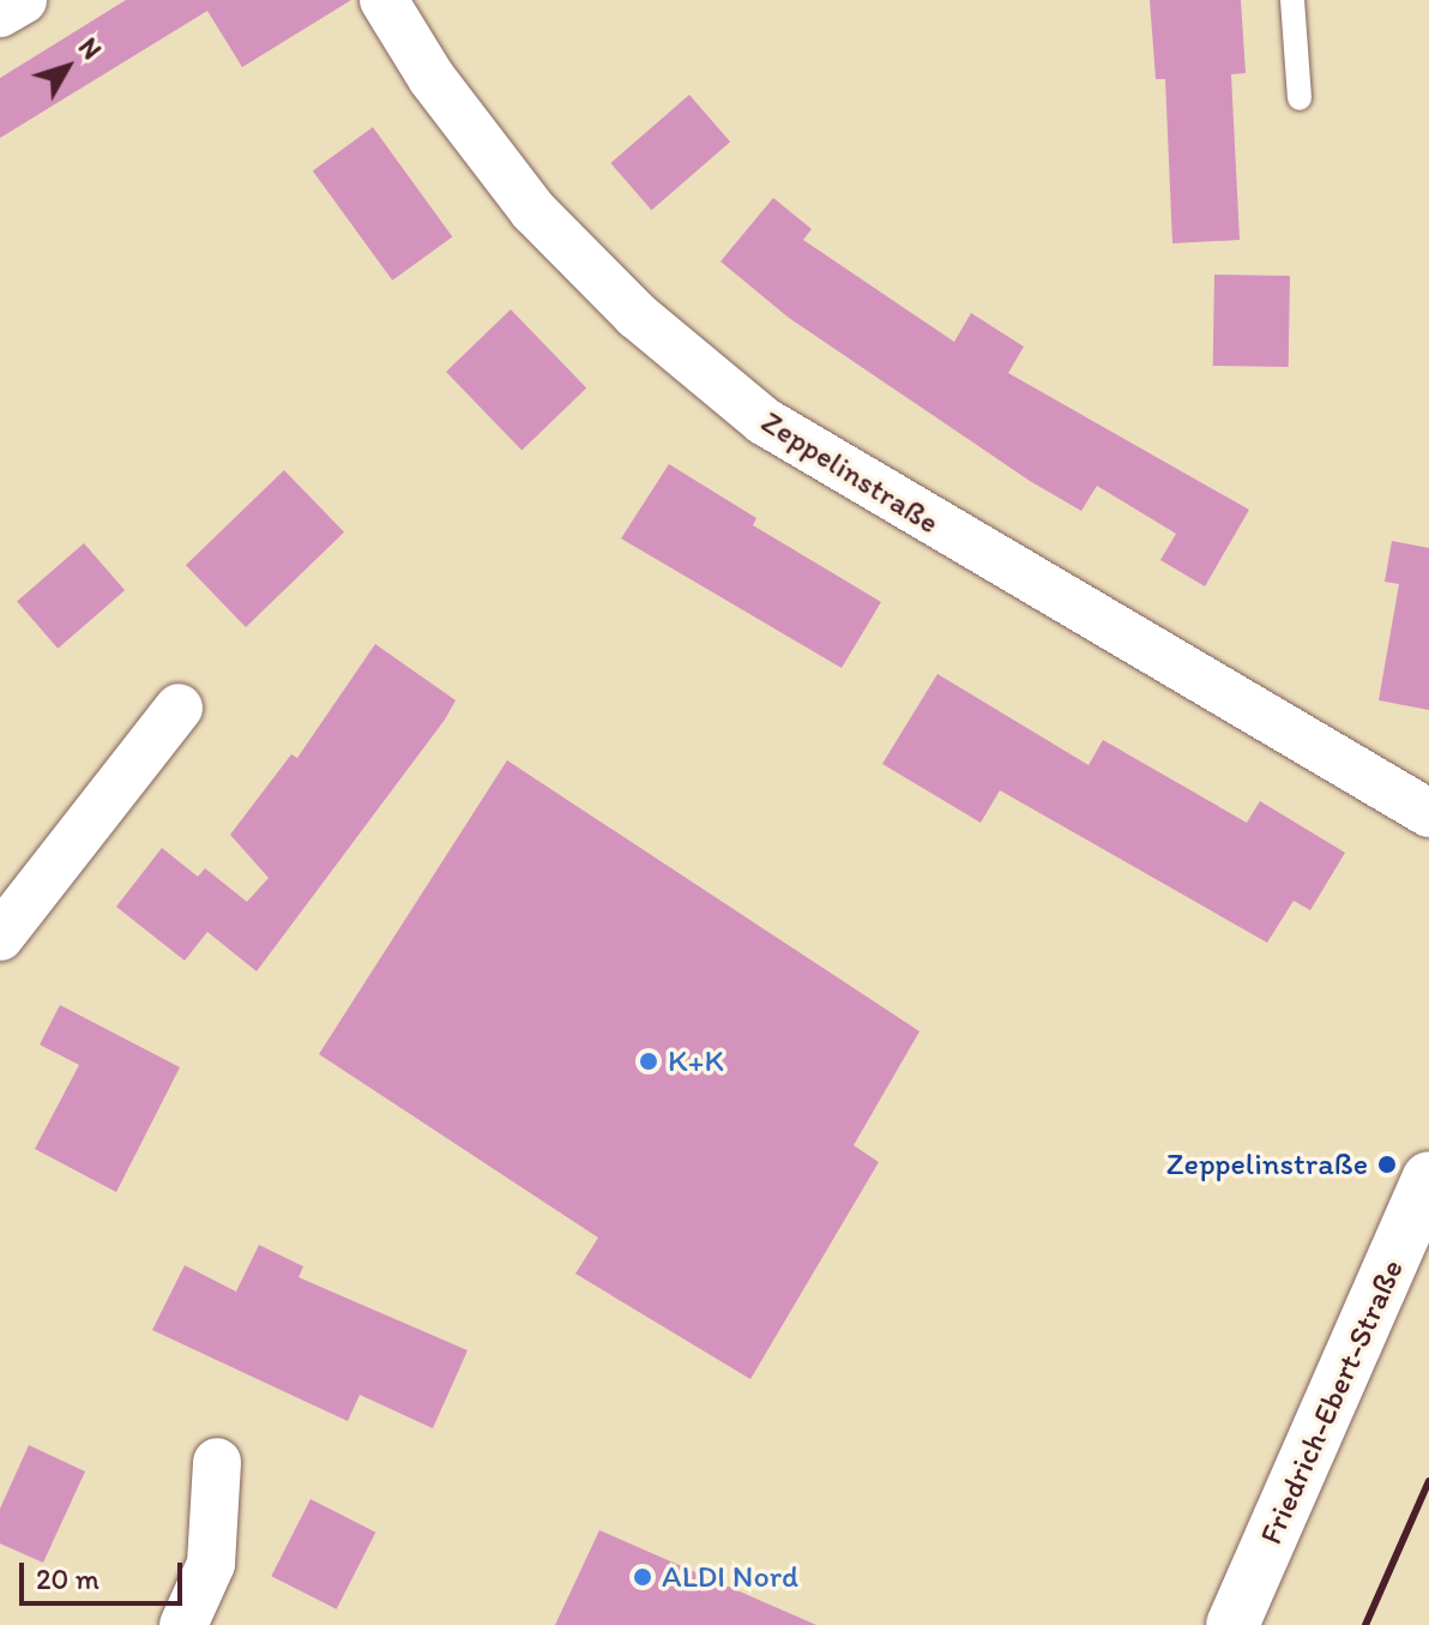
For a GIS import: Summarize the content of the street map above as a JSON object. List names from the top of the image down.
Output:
{
  "streets": {
    "street": ["Zeppelinstraße", "Friedrich-Ebert-Straße"]
  },
  "places": ["K+K", "Zeppelinstraße", "ALDI Nord"],
  "scale_bar": "20 m",
  "north": "top right"
}
